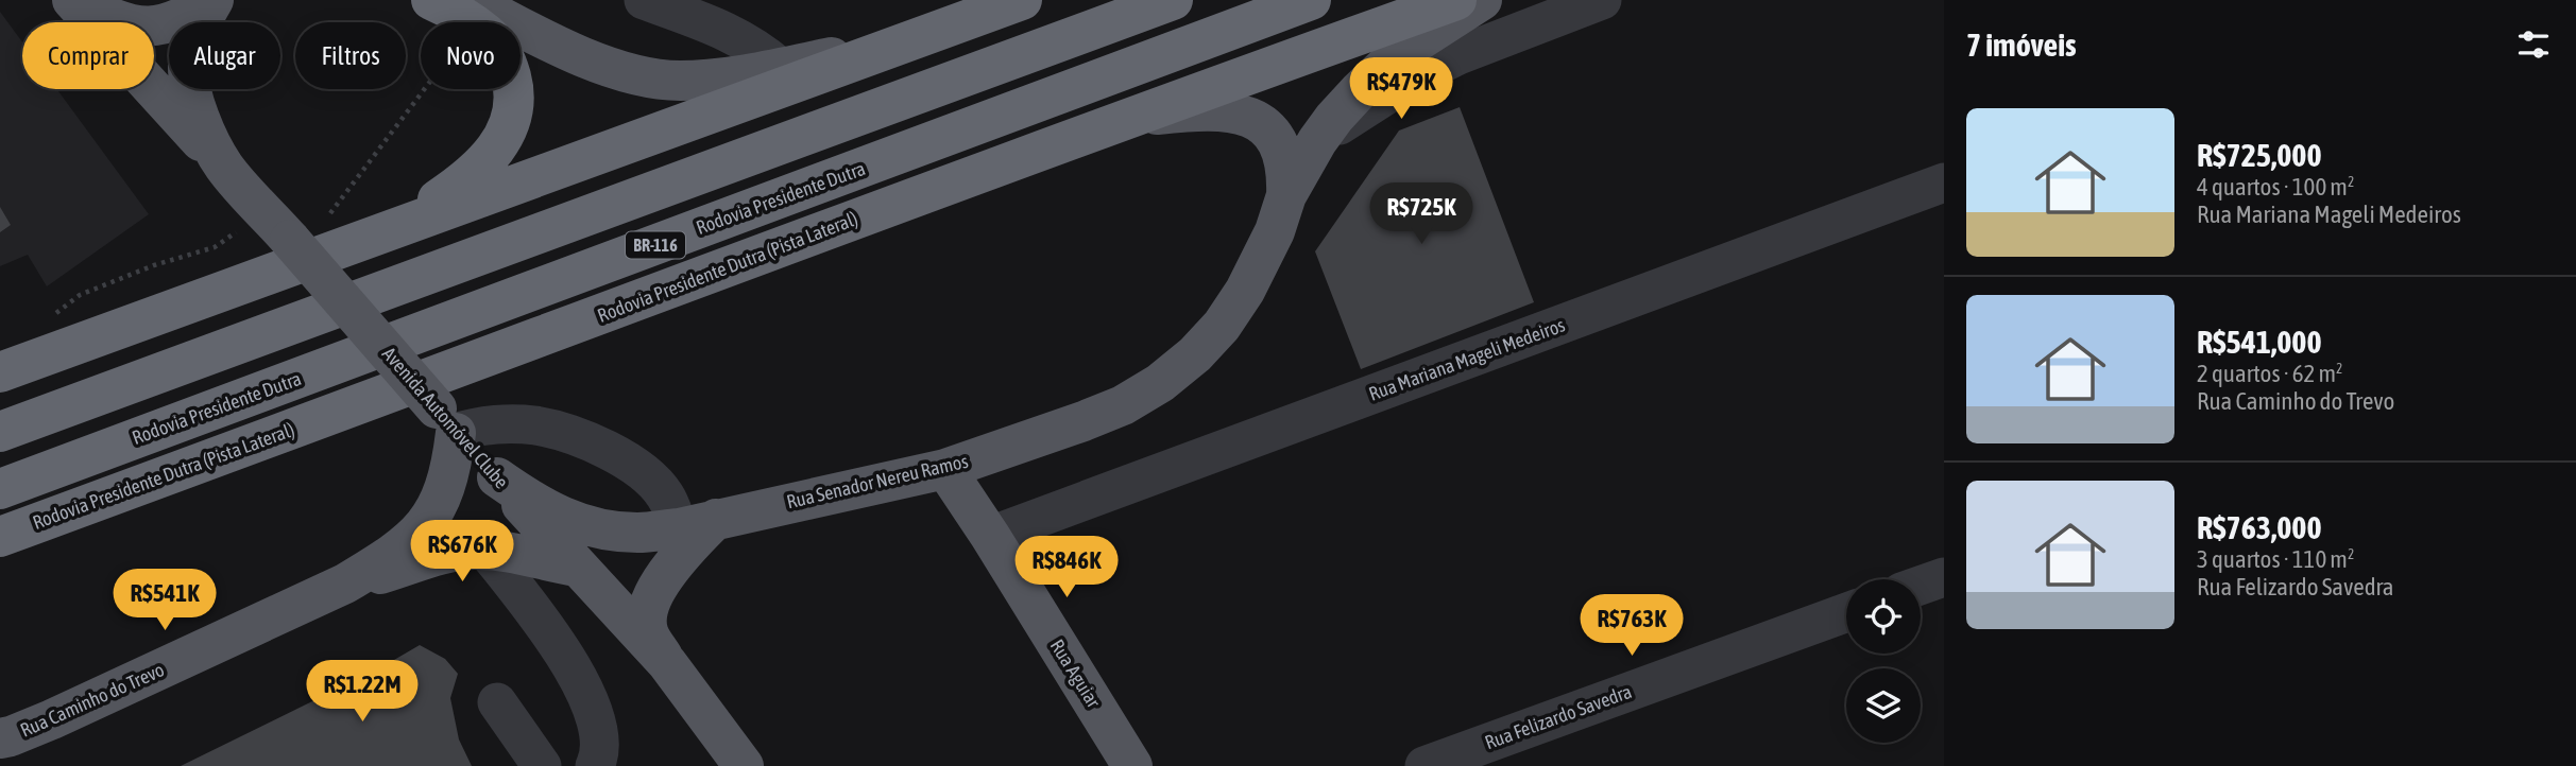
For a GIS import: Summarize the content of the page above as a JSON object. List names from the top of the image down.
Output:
{
  "streets": {
    "highway": ["Rodovia Presidente Dutra", "BR-116", "Rodovia Presidente Dutra (Pista Lateral)"],
    "main road": [
      "Avenida Automóvel Clube",
      "Rua Senador Nereu Ramos",
      "Rua Aguiar",
      "Rua Caminho do Trevo"
    ],
    "street": ["Rua Mariana Mageli Medeiros", "Rua Felizardo Savedra"]
  },
  "crossings": [
    ["Rodovia Presidente Dutra (Pista Lateral)", "Rua Senador Nereu Ramos"],
    ["Rua Mariana Mageli Medeiros", "Rua Aguiar"],
    ["Avenida Automóvel Clube", "Rua Senador Nereu Ramos"],
    ["Avenida Automóvel Clube", "Rua Caminho do Trevo"],
    ["Rua Senador Nereu Ramos", "Rua Aguiar"]
  ],
  "page": {
    "heading": "7 imóveis",
    "chip": [
      "Comprar",
      "Alugar",
      "Filtros",
      "Novo"
    ],
    "price": [
      "R$479K",
      "R$725K",
      "R$676K",
      "R$846K",
      "R$541K",
      "R$763K",
      "R$1.22M"
    ],
    "list": [
      {
        "name": "R$725,000",
        "note": "4 quartos · 100 m² · Rua Mariana Mageli Medeiros"
      },
      {
        "name": "R$541,000",
        "note": "2 quartos · 62 m² · Rua Caminho do Trevo"
      },
      {
        "name": "R$763,000",
        "note": "3 quartos · 110 m² · Rua Felizardo Savedra"
      }
    ]
  }
}
